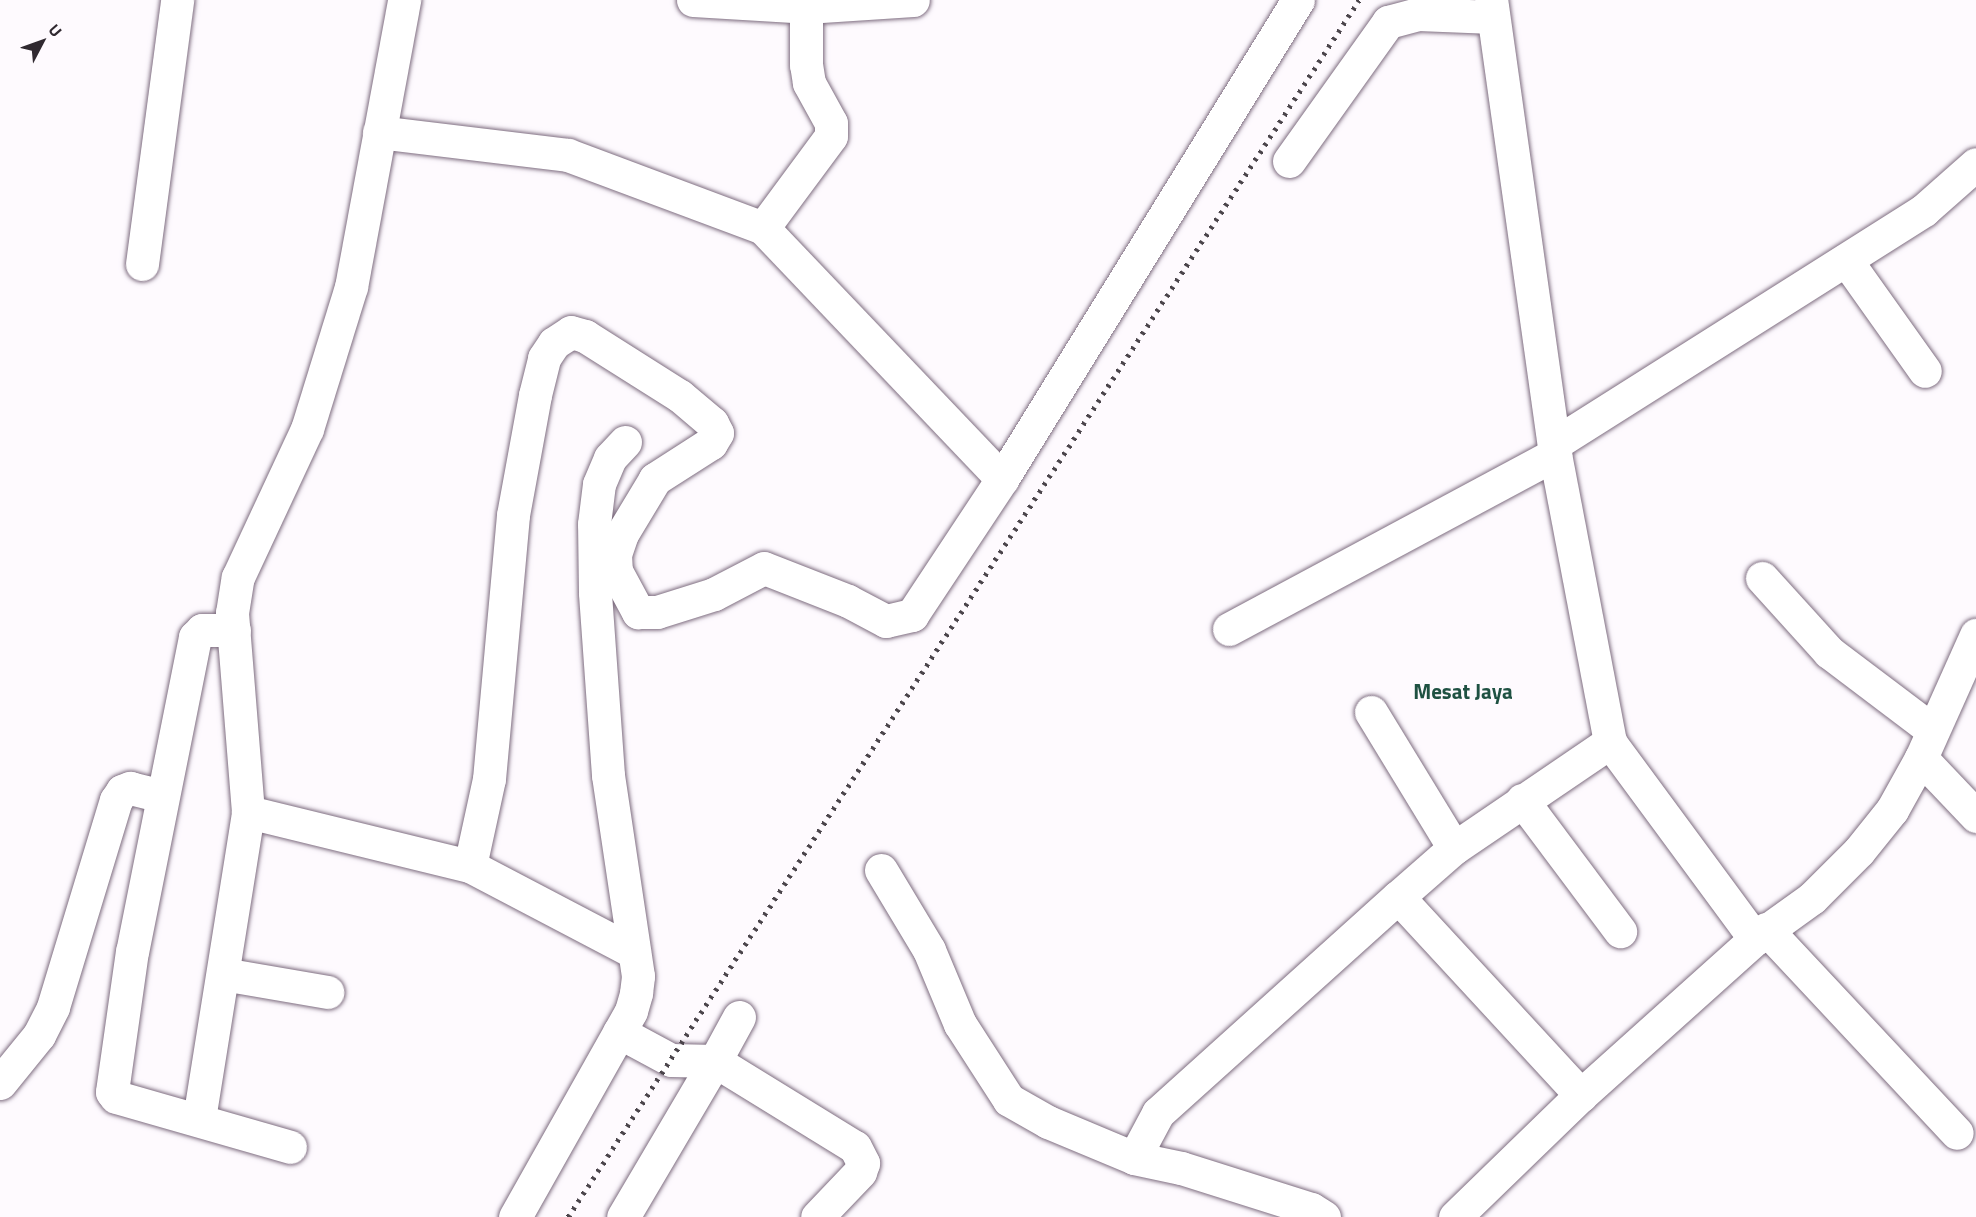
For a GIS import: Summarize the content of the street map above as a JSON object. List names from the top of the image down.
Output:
{
  "districts": ["Mesat Jaya"],
  "north": "top right"
}
